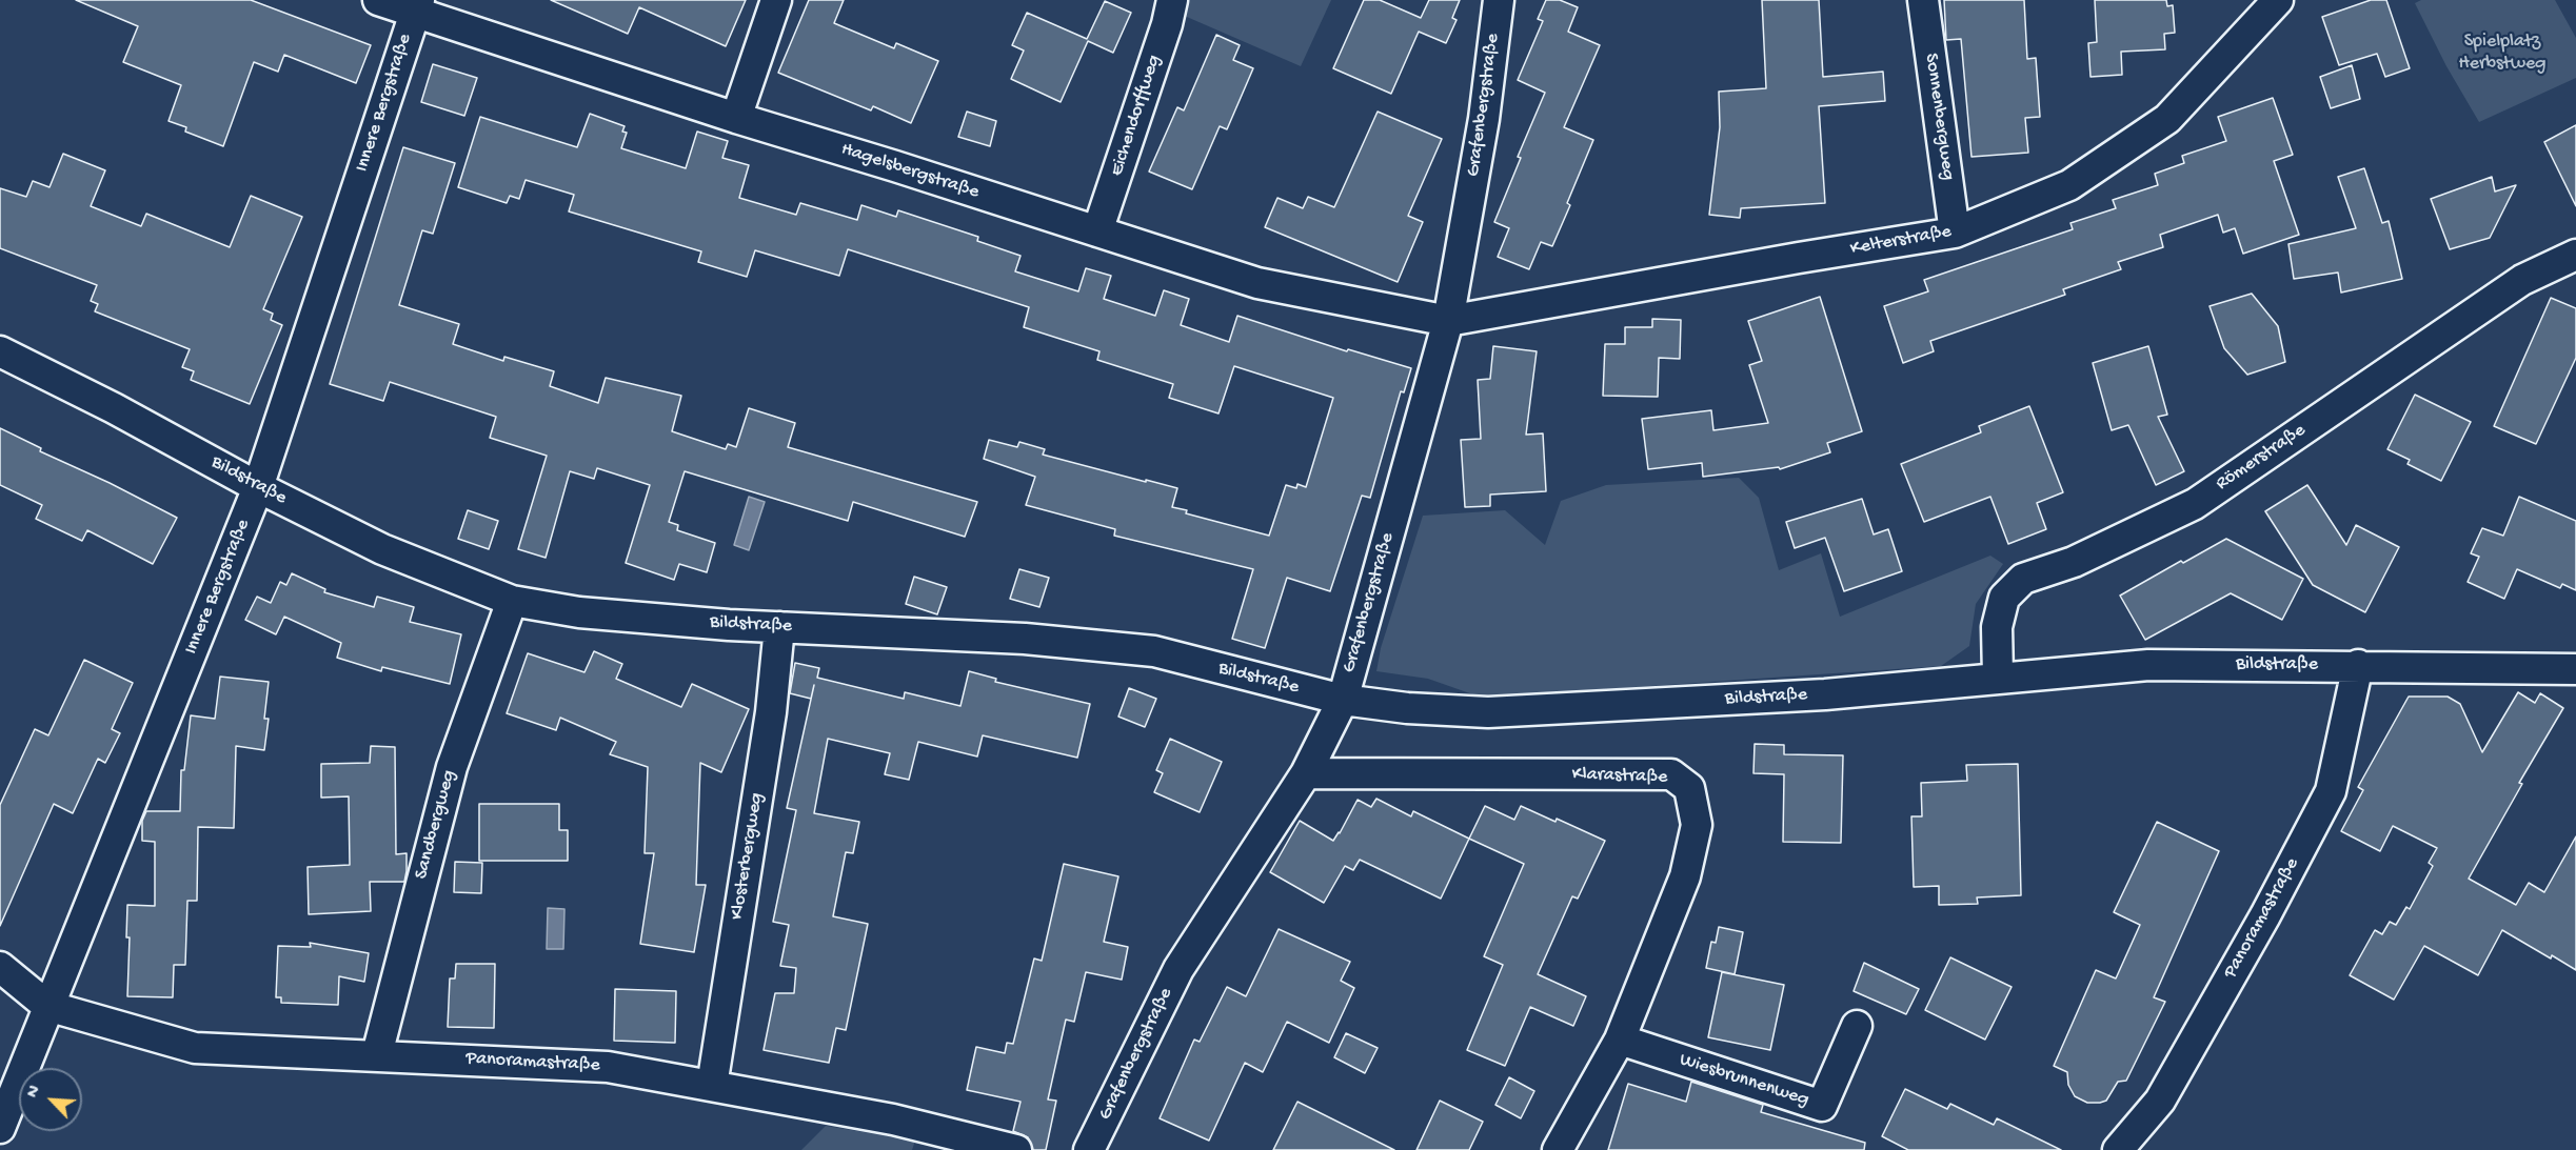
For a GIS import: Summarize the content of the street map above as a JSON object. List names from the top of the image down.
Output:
{
  "streets": {
    "street": [
      "Innere Bergstraße",
      "Grafenbergstraße",
      "Eichendorffweg",
      "Sonnenbergweg",
      "Hagelsbergstraße",
      "Kelterstraße",
      "Römerstraße",
      "Bildstraße",
      "Klarastraße",
      "Sandbergweg",
      "Klosterbergweg",
      "Panoramastraße",
      "Wiesbrunnenweg"
    ]
  },
  "crossings": [
    ["Innere Bergstraße", "Hagelsbergstraße"],
    ["Innere Bergstraße", "Bildstraße"],
    ["Innere Bergstraße", "Panoramastraße"],
    ["Grafenbergstraße", "Hagelsbergstraße"],
    ["Grafenbergstraße", "Kelterstraße"],
    ["Grafenbergstraße", "Bildstraße"],
    ["Grafenbergstraße", "Klarastraße"],
    ["Eichendorffweg", "Hagelsbergstraße"],
    ["Sonnenbergweg", "Kelterstraße"],
    ["Hagelsbergstraße", "Kelterstraße"],
    ["Römerstraße", "Bildstraße"],
    ["Bildstraße", "Sandbergweg"],
    ["Bildstraße", "Klosterbergweg"],
    ["Bildstraße", "Panoramastraße"],
    ["Klarastraße", "Wiesbrunnenweg"],
    ["Sandbergweg", "Panoramastraße"],
    ["Klosterbergweg", "Panoramastraße"]
  ],
  "parks": ["Spielplatz Herbstweg"],
  "north": "top left"
}
